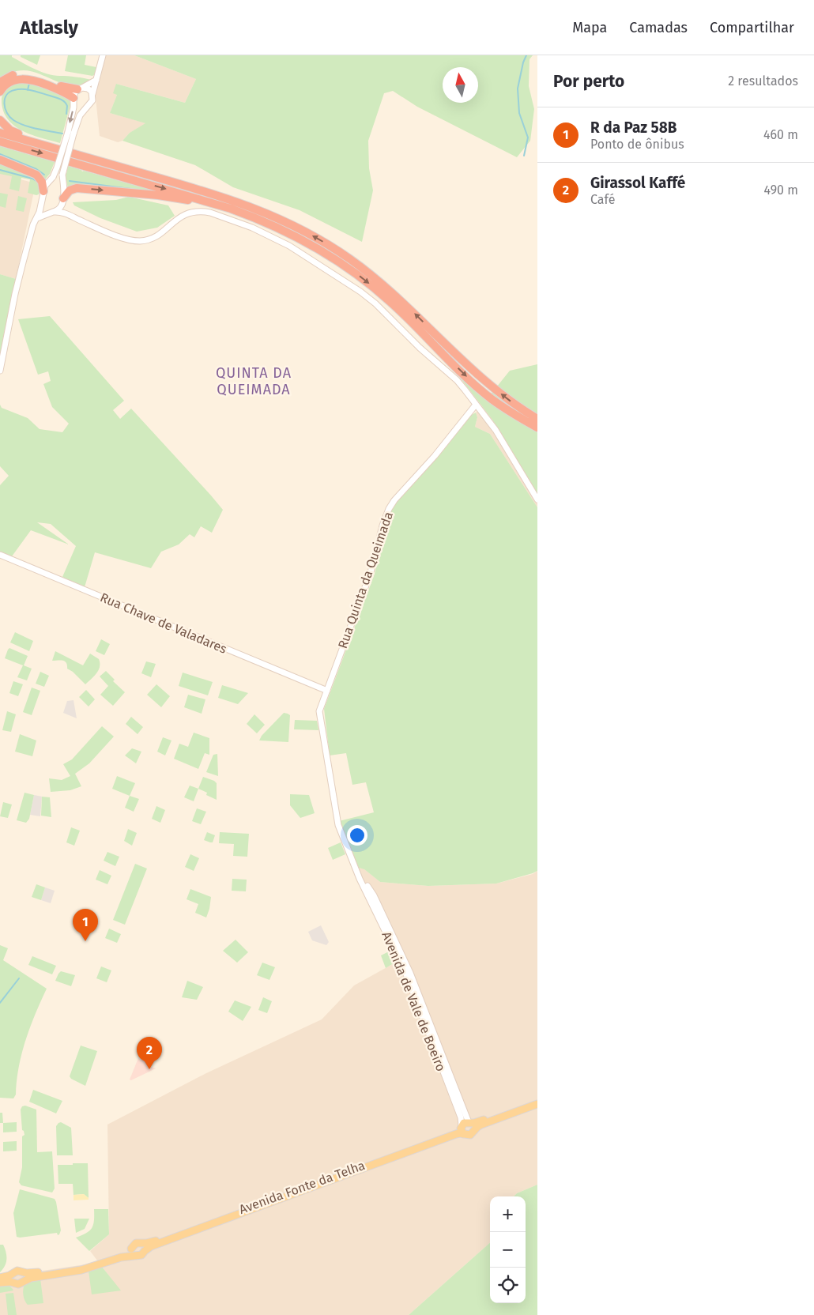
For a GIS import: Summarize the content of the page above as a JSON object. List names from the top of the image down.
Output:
{
  "streets": {
    "main road": ["Avenida Fonte da Telha"],
    "street": ["Rua Quinta da Queimada", "Rua Chave de Valadares", "Avenida de Vale de Boeiro"]
  },
  "crossings": [
    ["Rua Quinta da Queimada", "Rua Chave de Valadares"],
    ["Rua Quinta da Queimada", "Avenida de Vale de Boeiro"],
    ["Rua Chave de Valadares", "Avenida de Vale de Boeiro"],
    ["Avenida de Vale de Boeiro", "Avenida Fonte da Telha"]
  ],
  "districts": ["QUINTA DA QUEIMADA"],
  "north": "top",
  "page": {
    "header": "Atlasly",
    "nav": ["Mapa", "Camadas", "Compartilhar"],
    "heading": ["Por perto", "2 resultados"],
    "list": [
      {
        "mark": "1",
        "name": "R da Paz 58B",
        "note": "Ponto de ônibus",
        "value": "460 m"
      },
      {
        "mark": "2",
        "name": "Girassol Kaffé",
        "note": "Café",
        "value": "490 m"
      }
    ],
    "pins": ["1", "2"],
    "map_buttons": ["+", "−"]
  }
}
